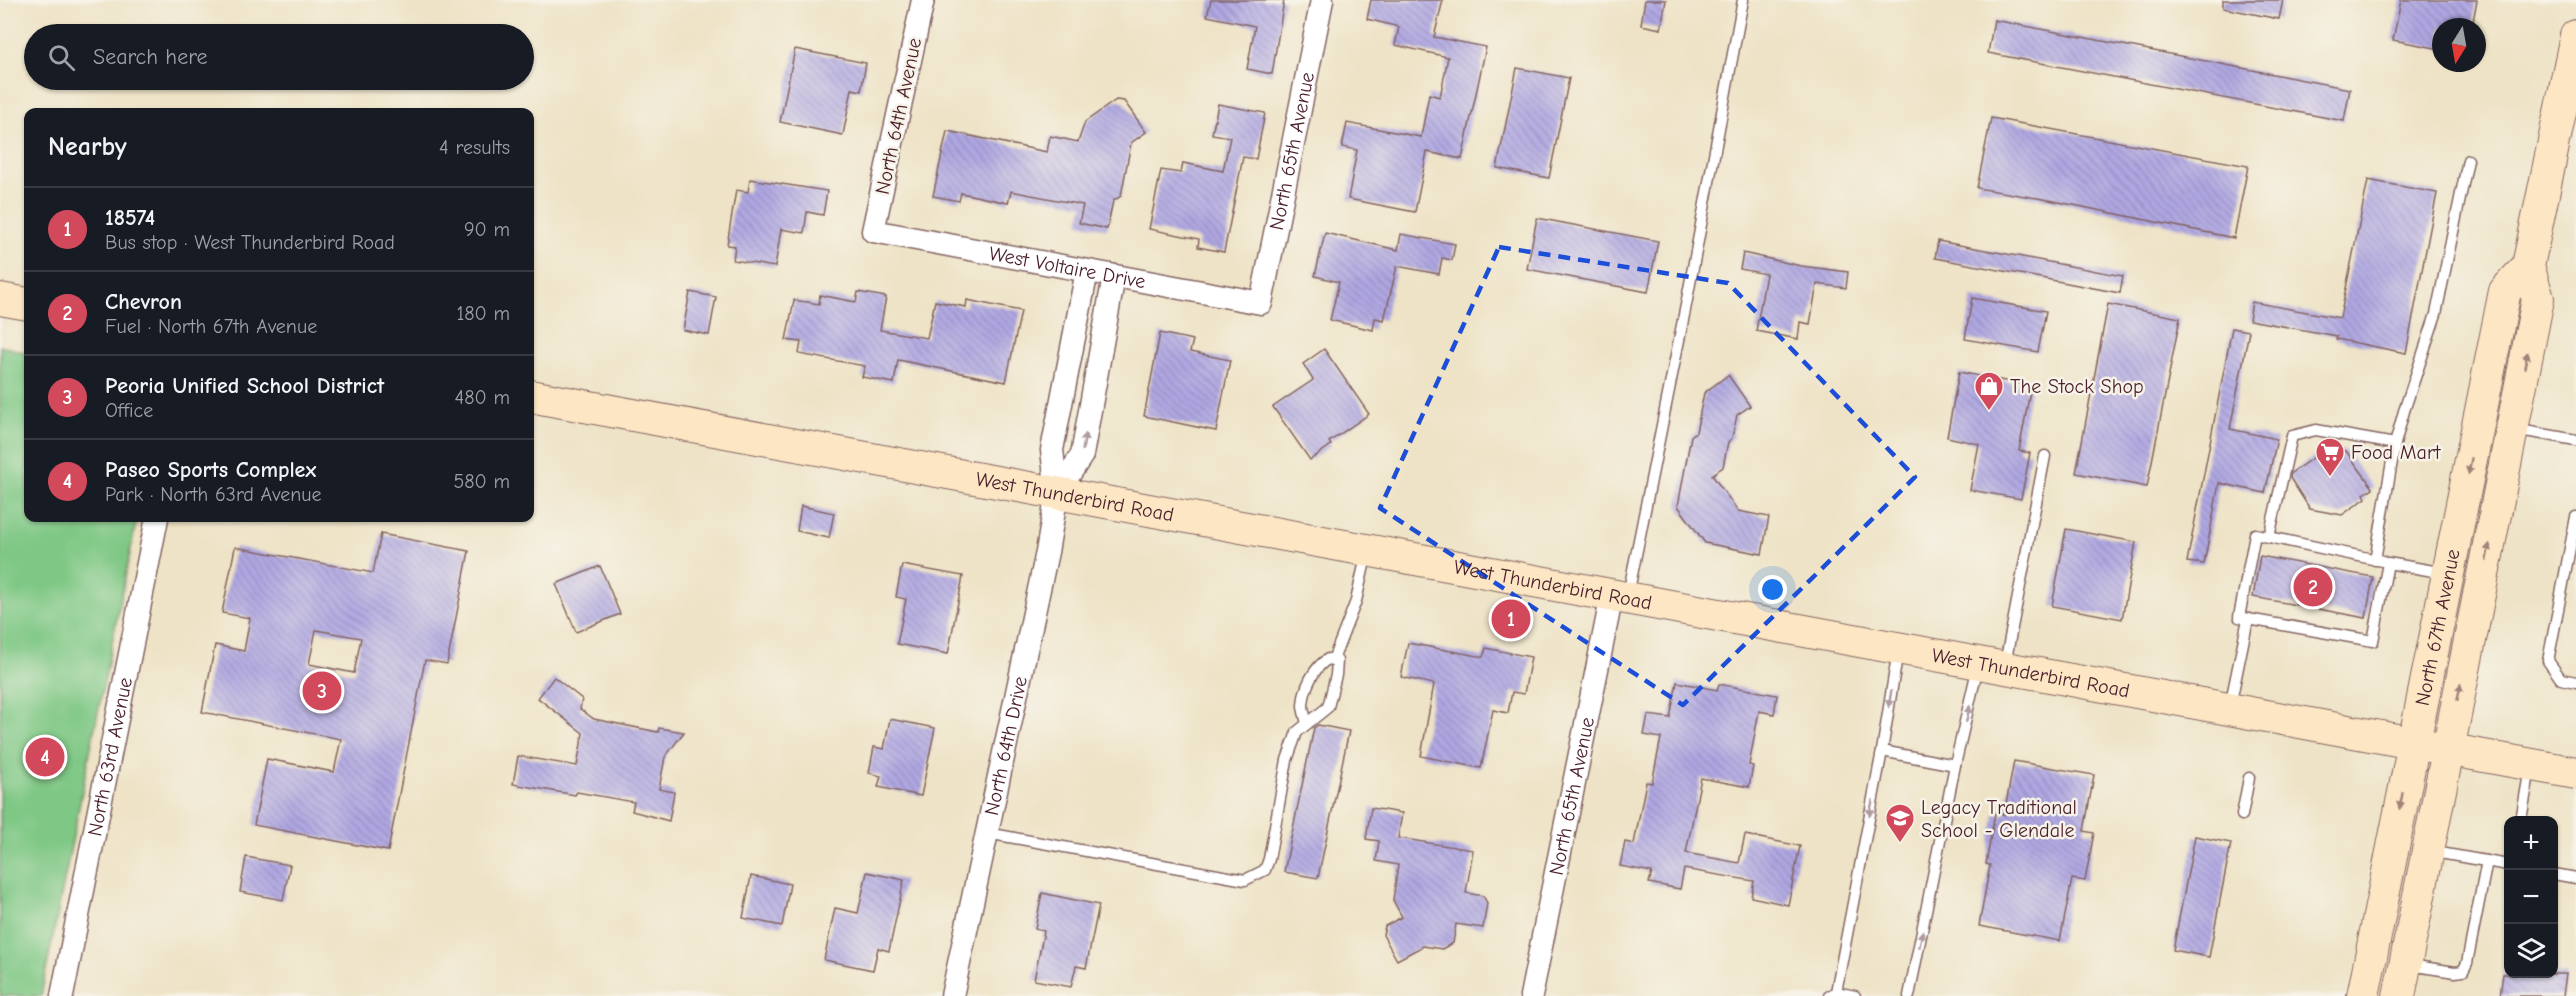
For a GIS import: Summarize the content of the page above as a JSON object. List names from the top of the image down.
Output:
{
  "streets": {
    "main road": ["West Thunderbird Road", "North 67th Avenue"],
    "street": [
      "North 64th Avenue",
      "North 65th Avenue",
      "West Voltaire Drive",
      "North 64th Drive",
      "North 63rd Avenue"
    ]
  },
  "crossings": [
    ["North 64th Avenue", "West Voltaire Drive"],
    ["North 65th Avenue", "West Voltaire Drive"],
    ["North 65th Avenue", "West Thunderbird Road"],
    ["West Voltaire Drive", "North 64th Drive"],
    ["West Thunderbird Road", "North 67th Avenue"],
    ["West Thunderbird Road", "North 64th Drive"]
  ],
  "places": {
    "shop": ["The Stock Shop"],
    "supermarket": ["Food Mart"],
    "school or university": ["Legacy Traditional School - Glendale"]
  },
  "north": "bottom",
  "page": {
    "search": "Search here",
    "heading": ["Nearby", "4 results"],
    "list": [
      {
        "mark": "1",
        "name": "18574",
        "note": "Bus stop · West Thunderbird Road",
        "value": "90 m"
      },
      {
        "mark": "2",
        "name": "Chevron",
        "note": "Fuel · North 67th Avenue",
        "value": "180 m"
      },
      {
        "mark": "3",
        "name": "Peoria Unified School District",
        "note": "Office",
        "value": "480 m"
      },
      {
        "mark": "4",
        "name": "Paseo Sports Complex",
        "note": "Park · North 63rd Avenue",
        "value": "580 m"
      }
    ],
    "pins": [
      "2",
      "1",
      "3",
      "4"
    ],
    "map_buttons": ["+", "−"]
  }
}
